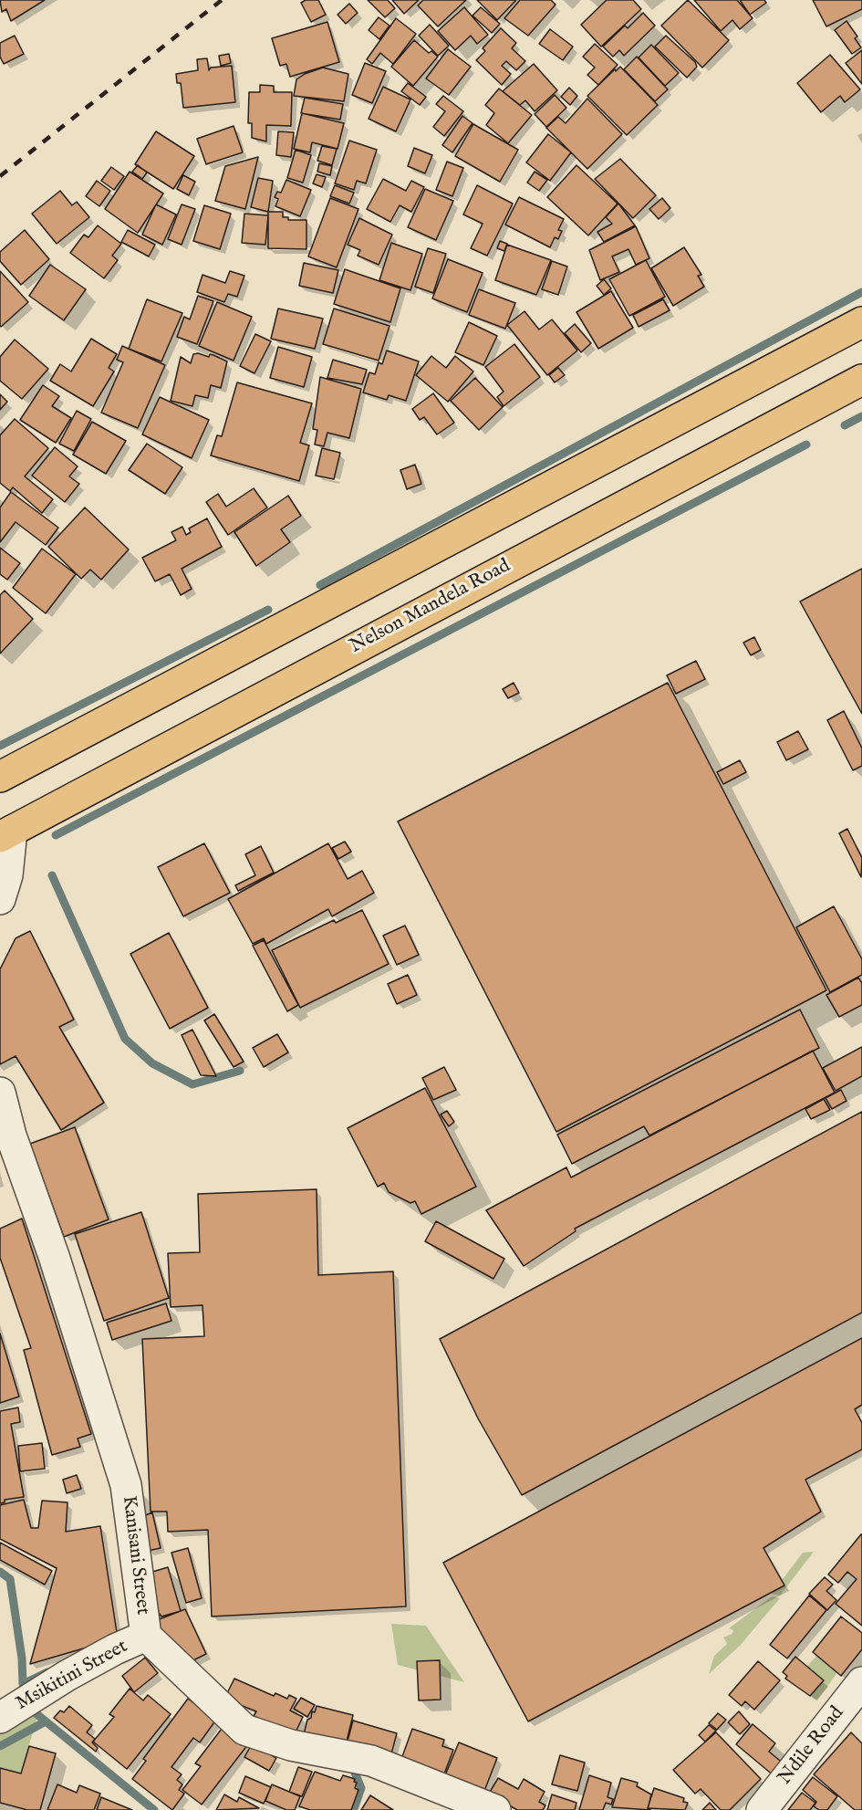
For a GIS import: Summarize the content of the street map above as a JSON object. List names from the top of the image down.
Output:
{
  "streets": {
    "main road": ["Nelson Mandela Road"],
    "street": ["Kanisani Street", "Msikitini Street", "Ndile Road"]
  },
  "crossings": [
    ["Kanisani Street", "Msikitini Street"]
  ]
}
